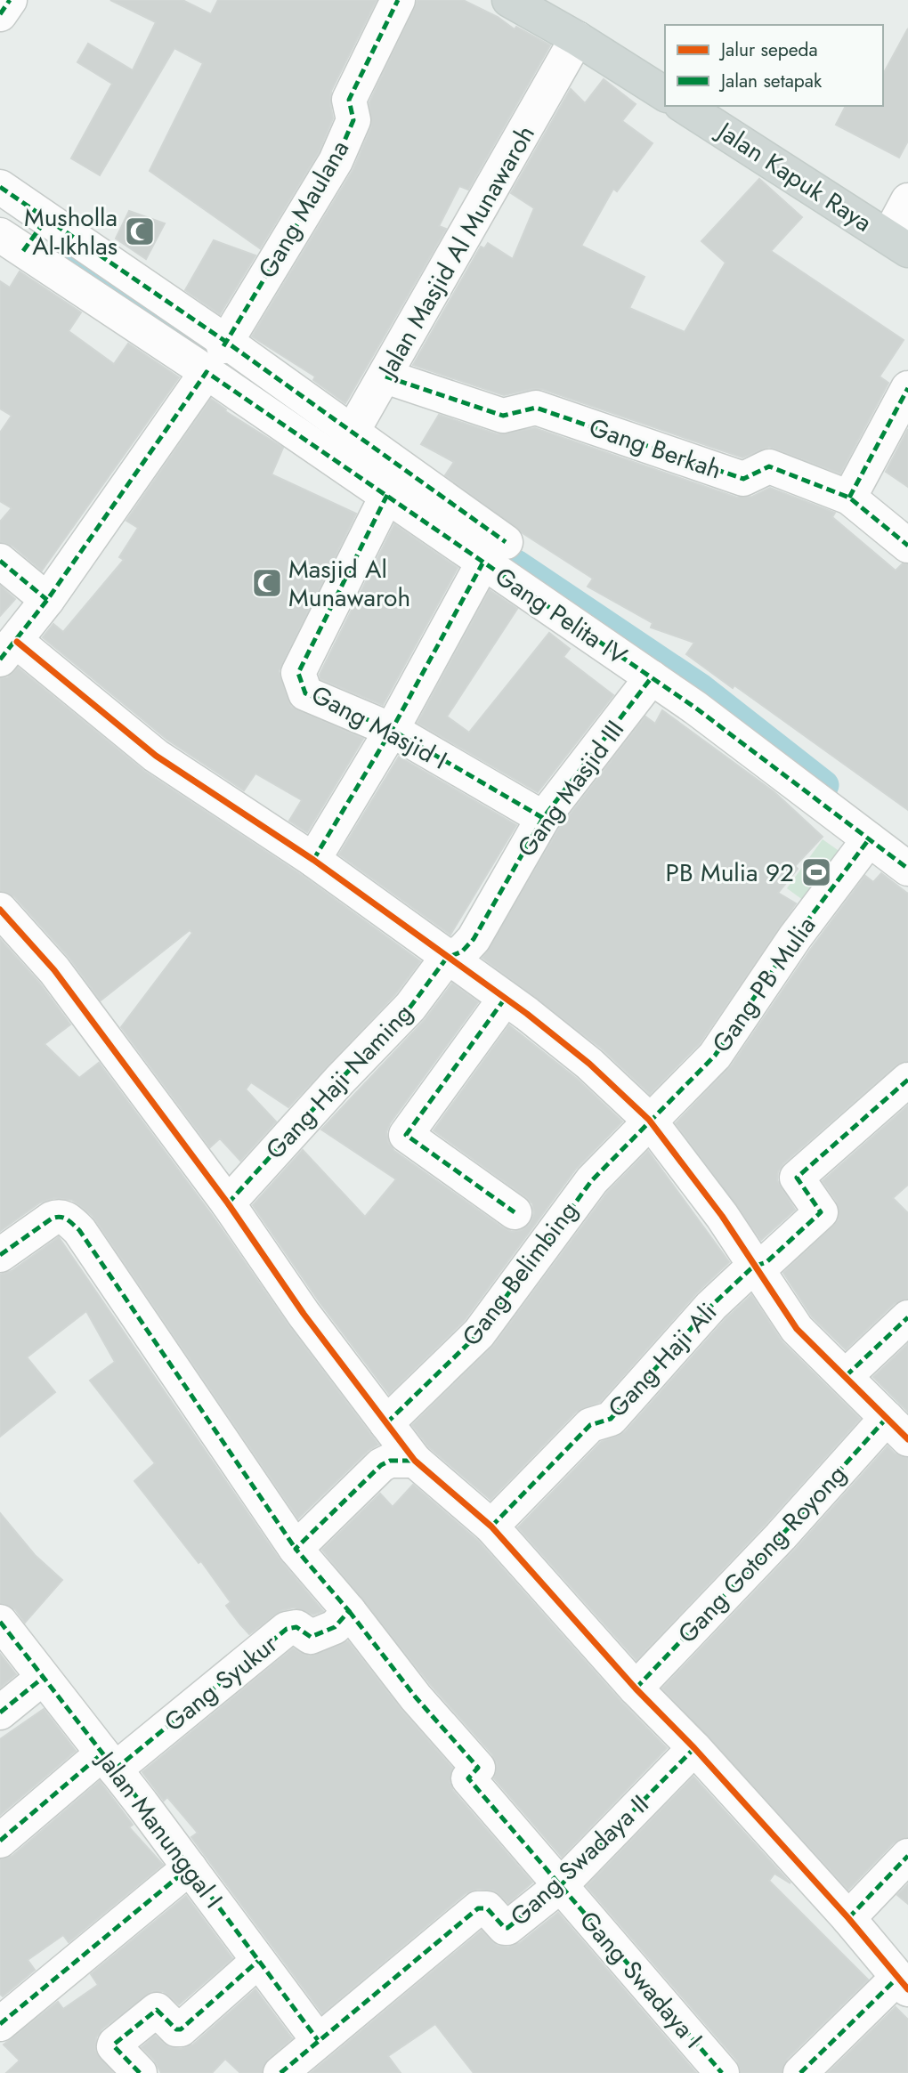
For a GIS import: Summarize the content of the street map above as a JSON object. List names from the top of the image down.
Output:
{
  "streets": {
    "main road": ["Jalan Kapuk Raya"],
    "street": [
      "Gang Maulana",
      "Jalan Masjid Al Munawaroh",
      "Gang Berkah",
      "Gang Pelita IV",
      "Gang Masjid I",
      "Gang Masjid III",
      "Gang PB Mulia",
      "Gang Haji Naming",
      "Gang Belimbing",
      "Gang Haji Ali",
      "Gang Gotong Royong",
      "Gang Syukur",
      "Jalan Manunggal I",
      "Gang Swadaya II",
      "Gang Swadaya I"
    ]
  },
  "crossings": [
    ["Jalan Masjid Al Munawaroh", "Gang Berkah"],
    ["Jalan Masjid Al Munawaroh", "Gang Pelita IV"],
    ["Gang Pelita IV", "Gang Masjid I"],
    ["Gang Pelita IV", "Gang Masjid III"],
    ["Gang Pelita IV", "Gang PB Mulia"],
    ["Gang Masjid I", "Gang Masjid III"],
    ["Gang Masjid III", "Gang Haji Naming"],
    ["Gang PB Mulia", "Gang Belimbing"],
    ["Gang Syukur", "Jalan Manunggal I"],
    ["Jalan Manunggal I", "Gang Swadaya II"],
    ["Gang Swadaya II", "Gang Swadaya I"]
  ],
  "places": {
    "mosque": ["Musholla Al-Ikhlas", "Masjid Al Munawaroh"],
    "sports": ["PB Mulia 92"]
  },
  "legend": ["Jalur sepeda", "Jalan setapak"]
}
